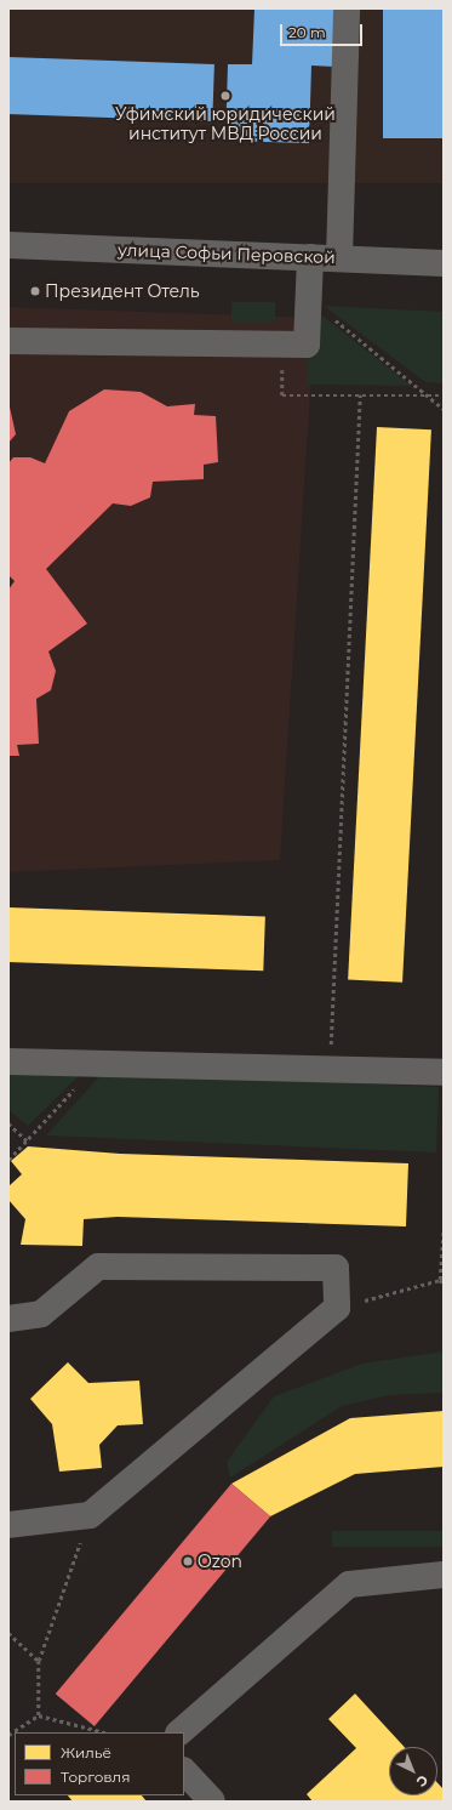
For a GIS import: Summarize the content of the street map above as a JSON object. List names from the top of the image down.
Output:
{
  "streets": {
    "street": ["улица Софьи Перовской"]
  },
  "places": ["Уфимский юридический институт МВД России", "Президент Отель", "Ozon"],
  "legend": ["Жильё", "Торговля"],
  "scale_bar": "20 m",
  "north": "bottom right"
}
